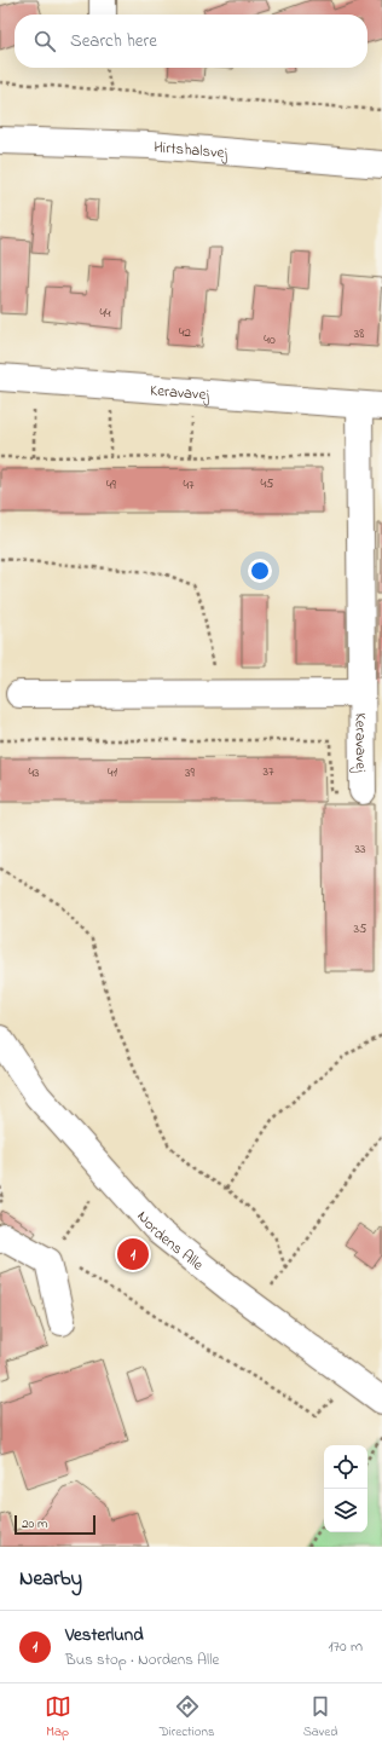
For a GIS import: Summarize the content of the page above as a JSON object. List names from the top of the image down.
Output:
{
  "streets": {
    "street": ["Hirtshalsvej", "Keravavej", "Nordens Alle"]
  },
  "house_numbers": [
    "44",
    "42",
    "38",
    "40",
    "45",
    "49",
    "47",
    "37",
    "43",
    "41",
    "39",
    "33",
    "35"
  ],
  "scale_bar": "20 m",
  "page": {
    "search": "Search here",
    "pins": "1",
    "scale": "20 m",
    "heading": "Nearby",
    "list": [
      {
        "mark": "1",
        "name": "Vesterlund",
        "note": "Bus stop · Nordens Alle",
        "value": "170 m"
      }
    ],
    "nav": ["Map", "Directions", "Saved"]
  }
}
